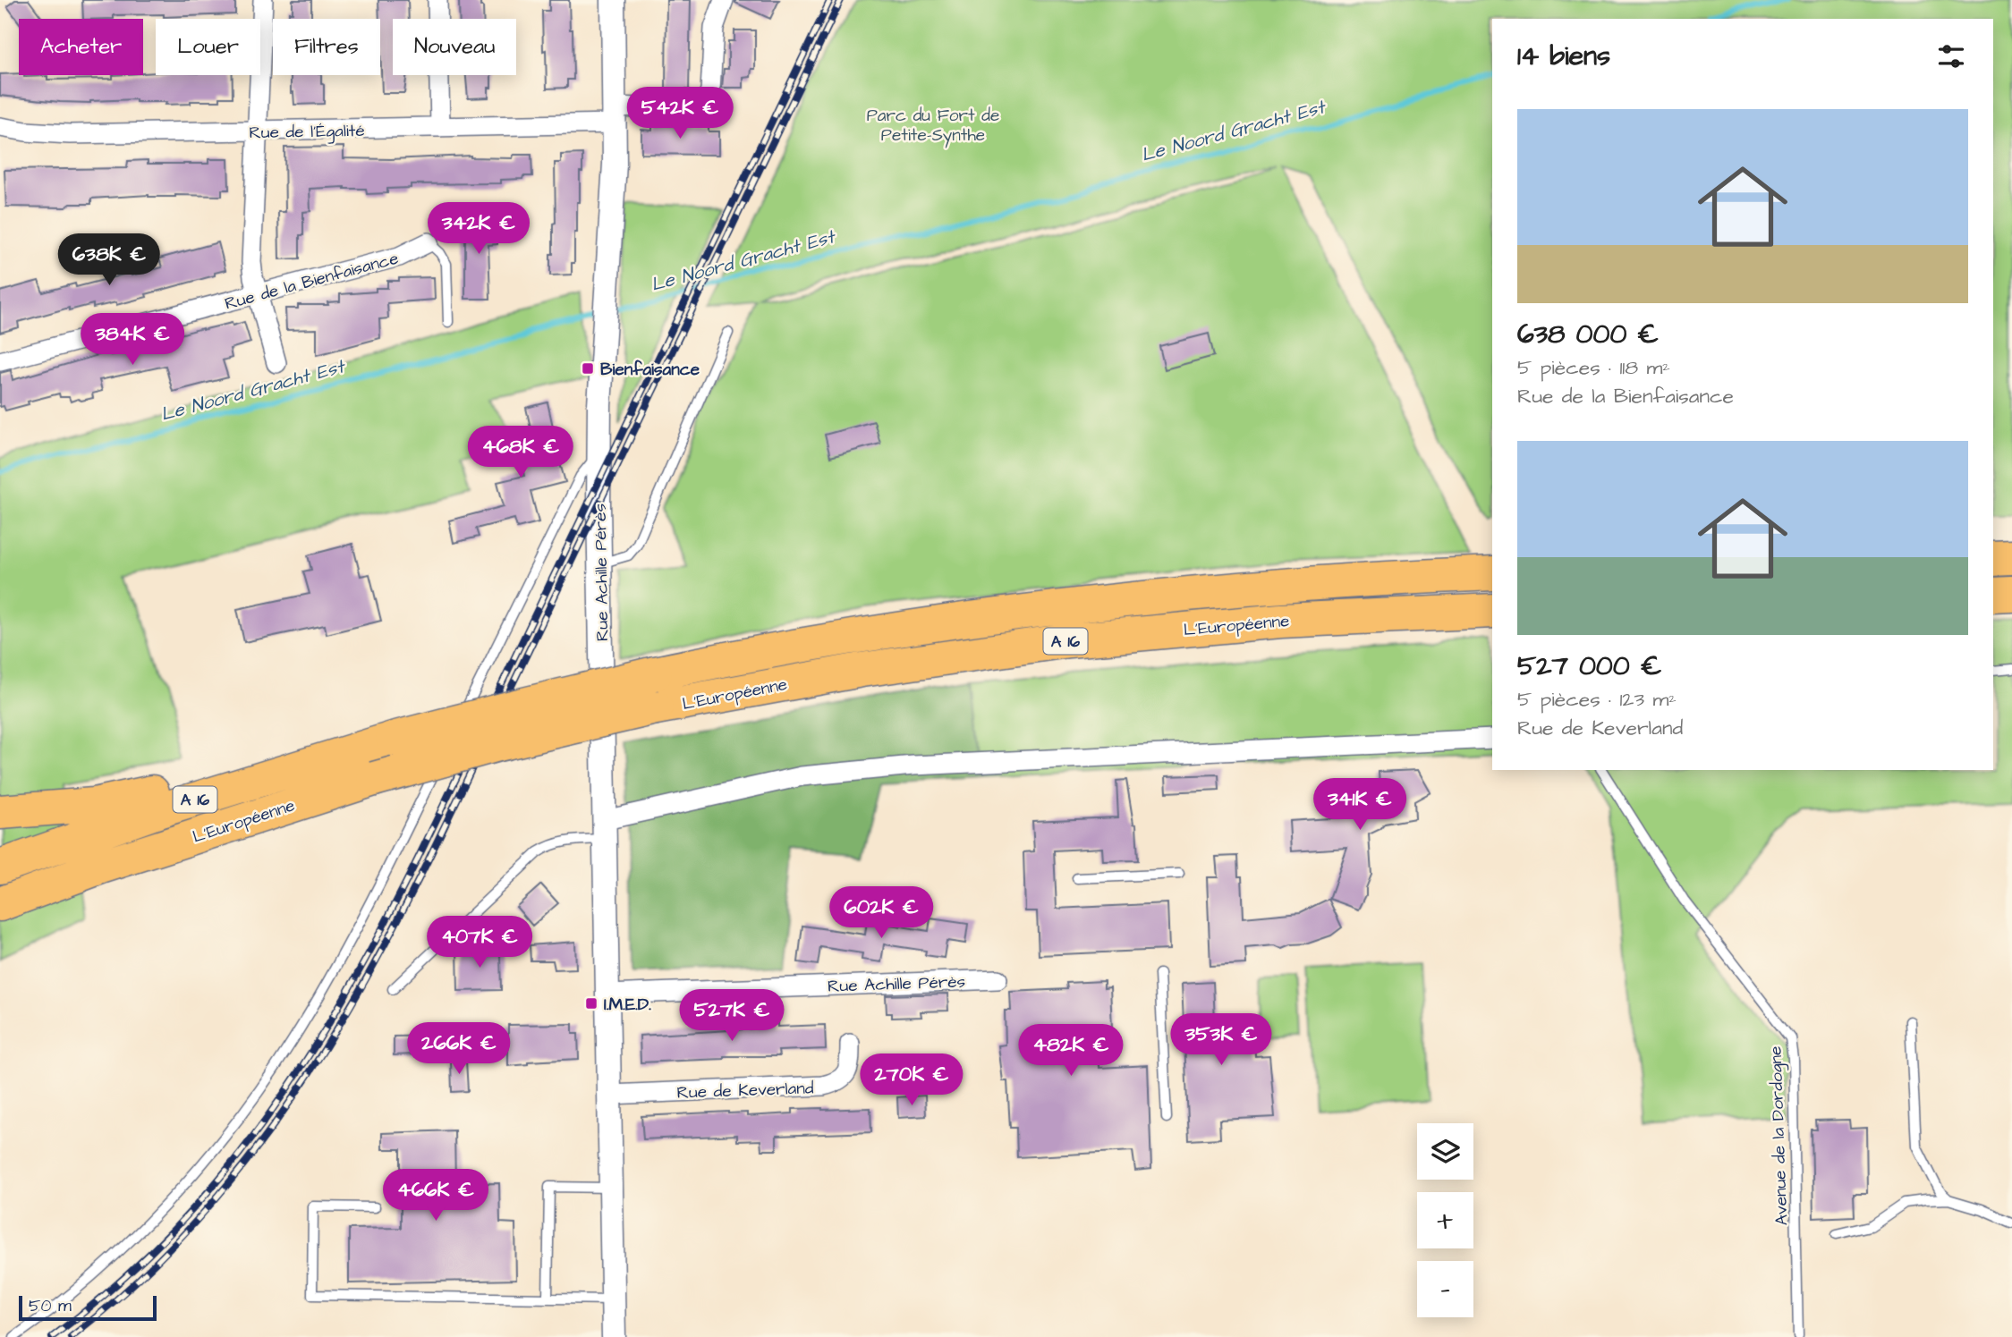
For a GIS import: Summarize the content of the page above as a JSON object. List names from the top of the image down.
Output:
{
  "streets": {
    "highway": ["L'Européenne", "A 16"],
    "street": [
      "Rue de l'Égalité",
      "Rue de la Bienfaisance",
      "Rue Achille Pérès",
      "Rue de Keverland"
    ],
    "lane": ["Avenue de la Dordogne"]
  },
  "crossings": [
    ["Rue de l'Égalité", "Rue Achille Pérès"],
    ["Rue Achille Pérès", "Rue de Keverland"]
  ],
  "water": ["Le Noord Gracht Est"],
  "parks": ["Parc du Fort de Petite-Synthe"],
  "places": {
    "transit": ["Bienfaisance", "I.M.E.D."]
  },
  "scale_bar": "50 m",
  "page": {
    "chip": [
      "Acheter",
      "Louer",
      "Filtres",
      "Nouveau"
    ],
    "heading": "14 biens",
    "price": [
      "542K €",
      "342K €",
      "638K €",
      "384K €",
      "468K €",
      "341K €",
      "602K €",
      "407K €",
      "527K €",
      "353K €",
      "266K €",
      "482K €",
      "270K €",
      "466K €"
    ],
    "list": [
      {
        "name": "638 000 €",
        "note": "5 pièces · 118 m² · Rue de la Bienfaisance"
      },
      {
        "name": "527 000 €",
        "note": "5 pièces · 123 m² · Rue de Keverland"
      }
    ],
    "map_buttons": ["+", "−"],
    "scale": "50 m"
  }
}
